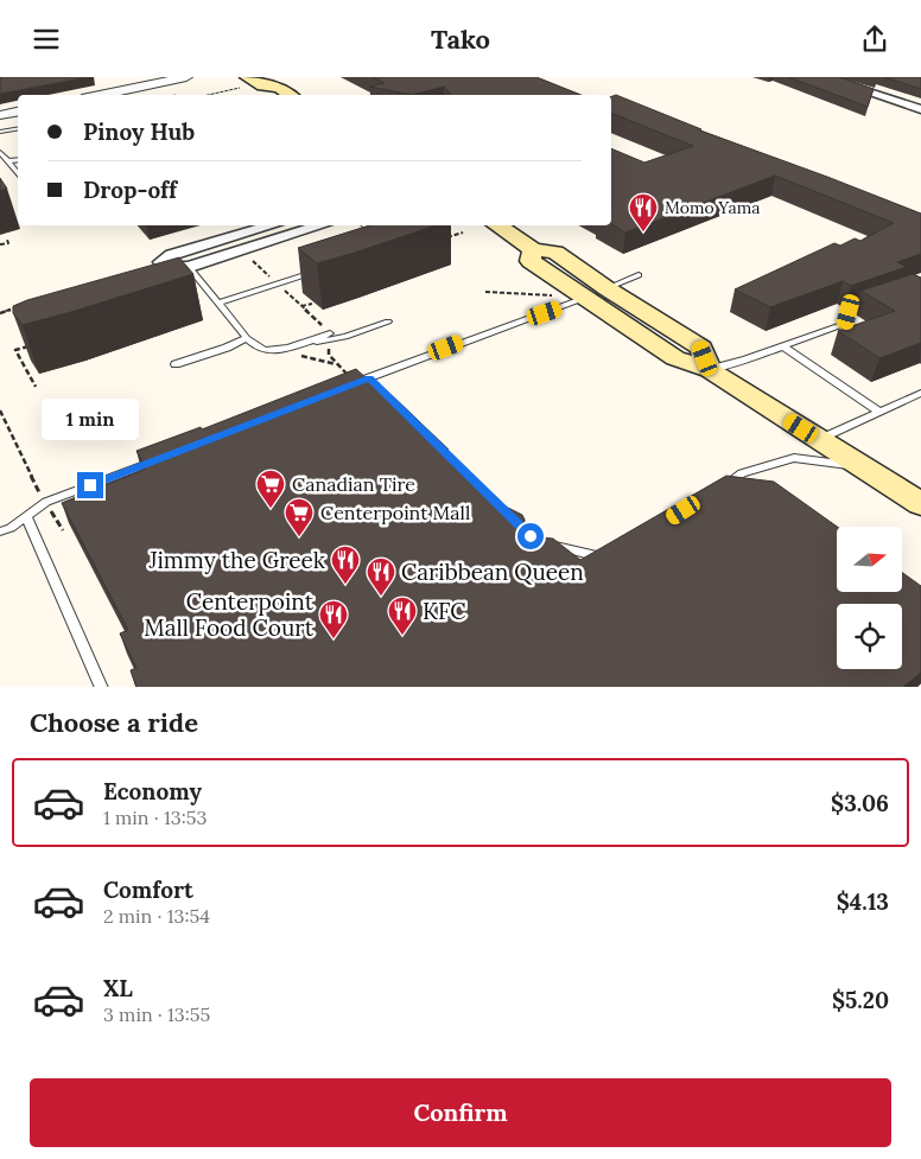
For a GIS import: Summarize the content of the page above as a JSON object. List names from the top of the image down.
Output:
{
  "places": {
    "restaurant": [
      "Momo Yama",
      "Jimmy the Greek",
      "Caribbean Queen",
      "KFC",
      "Centerpoint Mall Food Court"
    ],
    "supermarket": ["Canadian Tire", "Centerpoint Mall"]
  },
  "north": "right",
  "page": {
    "header": "Tako",
    "banner": ["Pinoy Hub", "Drop-off"],
    "bubble": "1 min",
    "heading": "Choose a ride",
    "list": [
      {
        "name": "Economy",
        "note": "1 min · 13:53",
        "value": "$3.06"
      },
      {
        "name": "Comfort",
        "note": "2 min · 13:54",
        "value": "$4.13"
      },
      {
        "name": "XL",
        "note": "3 min · 13:55",
        "value": "$5.20"
      }
    ],
    "buttons": "Confirm"
  }
}
